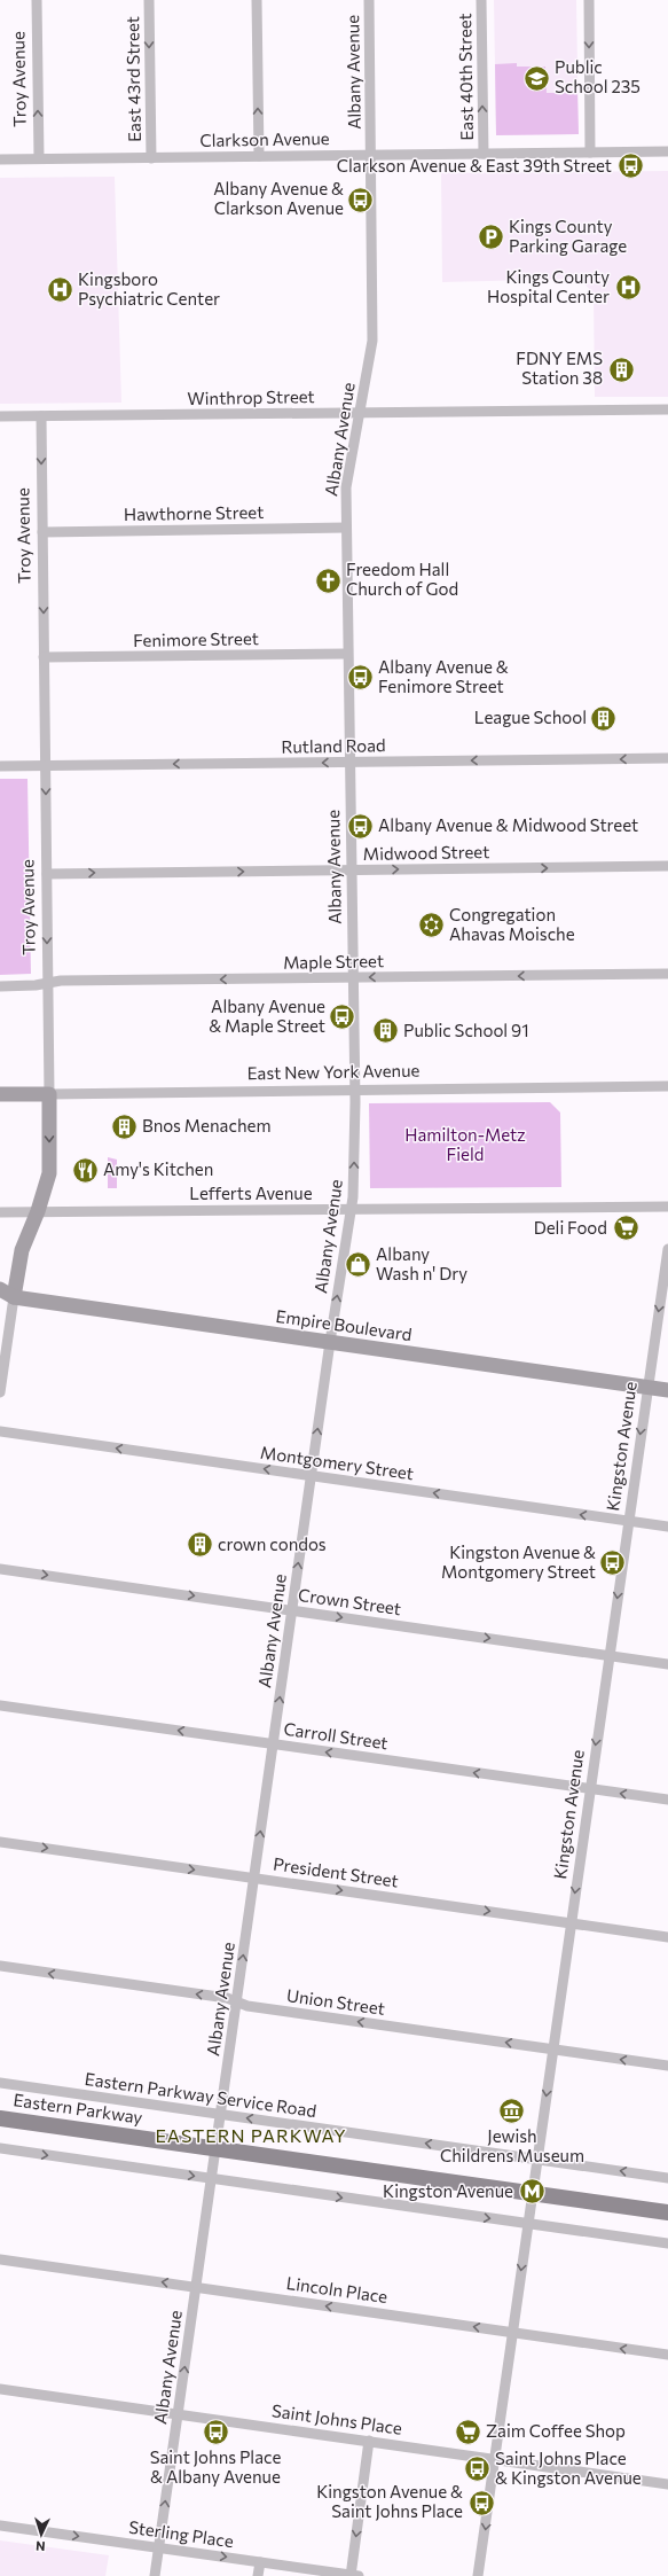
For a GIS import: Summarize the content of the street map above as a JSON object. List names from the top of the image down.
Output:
{
  "streets": {
    "main road": [
      "Troy Avenue",
      "East New York Avenue",
      "Empire Boulevard",
      "Eastern Parkway"
    ],
    "street": [
      "Albany Avenue",
      "East 40th Street",
      "East 43rd Street",
      "Clarkson Avenue",
      "Winthrop Street",
      "Hawthorne Street",
      "Fenimore Street",
      "Rutland Road",
      "Midwood Street",
      "Maple Street",
      "Lefferts Avenue",
      "Kingston Avenue",
      "Montgomery Street",
      "Crown Street",
      "Carroll Street",
      "President Street",
      "Union Street",
      "Eastern Parkway Service Road",
      "Lincoln Place",
      "Saint Johns Place",
      "Sterling Place"
    ]
  },
  "crossings": [
    ["Albany Avenue", "Clarkson Avenue"],
    ["Albany Avenue", "Winthrop Street"],
    ["Albany Avenue", "Hawthorne Street"],
    ["Albany Avenue", "Fenimore Street"],
    ["Albany Avenue", "Rutland Road"],
    ["Albany Avenue", "Midwood Street"],
    ["Albany Avenue", "Maple Street"],
    ["Albany Avenue", "East New York Avenue"],
    ["Albany Avenue", "Lefferts Avenue"],
    ["Albany Avenue", "Empire Boulevard"],
    ["Albany Avenue", "Montgomery Street"],
    ["Albany Avenue", "Crown Street"],
    ["Albany Avenue", "Carroll Street"],
    ["Albany Avenue", "President Street"],
    ["Albany Avenue", "Union Street"],
    ["Albany Avenue", "Eastern Parkway Service Road"],
    ["Albany Avenue", "Eastern Parkway"],
    ["Albany Avenue", "Lincoln Place"],
    ["Albany Avenue", "Saint Johns Place"],
    ["Albany Avenue", "Sterling Place"],
    ["East 40th Street", "Clarkson Avenue"],
    ["Troy Avenue", "Clarkson Avenue"],
    ["Troy Avenue", "Winthrop Street"],
    ["Troy Avenue", "Hawthorne Street"],
    ["Troy Avenue", "Fenimore Street"],
    ["Troy Avenue", "Rutland Road"],
    ["Troy Avenue", "Midwood Street"],
    ["Troy Avenue", "Maple Street"],
    ["Troy Avenue", "East New York Avenue"],
    ["Troy Avenue", "Lefferts Avenue"],
    ["Troy Avenue", "Empire Boulevard"],
    ["East 43rd Street", "Clarkson Avenue"],
    ["Empire Boulevard", "Kingston Avenue"],
    ["Kingston Avenue", "Montgomery Street"],
    ["Kingston Avenue", "Crown Street"],
    ["Kingston Avenue", "Carroll Street"],
    ["Kingston Avenue", "President Street"],
    ["Kingston Avenue", "Union Street"],
    ["Kingston Avenue", "Eastern Parkway Service Road"],
    ["Kingston Avenue", "Eastern Parkway"],
    ["Kingston Avenue", "Lincoln Place"],
    ["Kingston Avenue", "Saint Johns Place"]
  ],
  "one_way": [
    "Albany Avenue",
    "East 40th Street",
    "East 43rd Street",
    "Rutland Road",
    "Midwood Street",
    "Maple Street",
    "Kingston Avenue",
    "Montgomery Street",
    "Crown Street",
    "Carroll Street",
    "President Street",
    "Union Street",
    "Lincoln Place",
    "Sterling Place"
  ],
  "districts": ["EASTERN PARKWAY"],
  "parks": ["Hamilton-Metz Field"],
  "places": {
    "school or university": ["Public School 235"],
    "bus stop": [
      "Clarkson Avenue & East 39th Street",
      "Albany Avenue & Clarkson Avenue",
      "Albany Avenue & Fenimore Street",
      "Albany Avenue & Midwood Street",
      "Albany Avenue & Maple Street",
      "Kingston Avenue & Montgomery Street",
      "Saint Johns Place & Albany Avenue",
      "Saint Johns Place & Kingston Avenue",
      "Kingston Avenue & Saint Johns Place"
    ],
    "parking": ["Kings County Parking Garage"],
    "hospital": ["Kings County Hospital Center", "Kingsboro Psychiatric Center"],
    "building": [
      "FDNY EMS Station 38",
      "League School",
      "Public School 91",
      "Bnos Menachem",
      "crown condos"
    ],
    "church": ["Freedom Hall Church of God"],
    "synagogue": ["Congregation Ahavas Moische"],
    "restaurant": ["Amy's Kitchen"],
    "supermarket": ["Deli Food", "Zaim Coffee Shop"],
    "shop": ["Albany Wash n' Dry"],
    "museum": ["Jewish Childrens Museum"],
    "metro station": ["Kingston Avenue"]
  },
  "north": "bottom"
}
